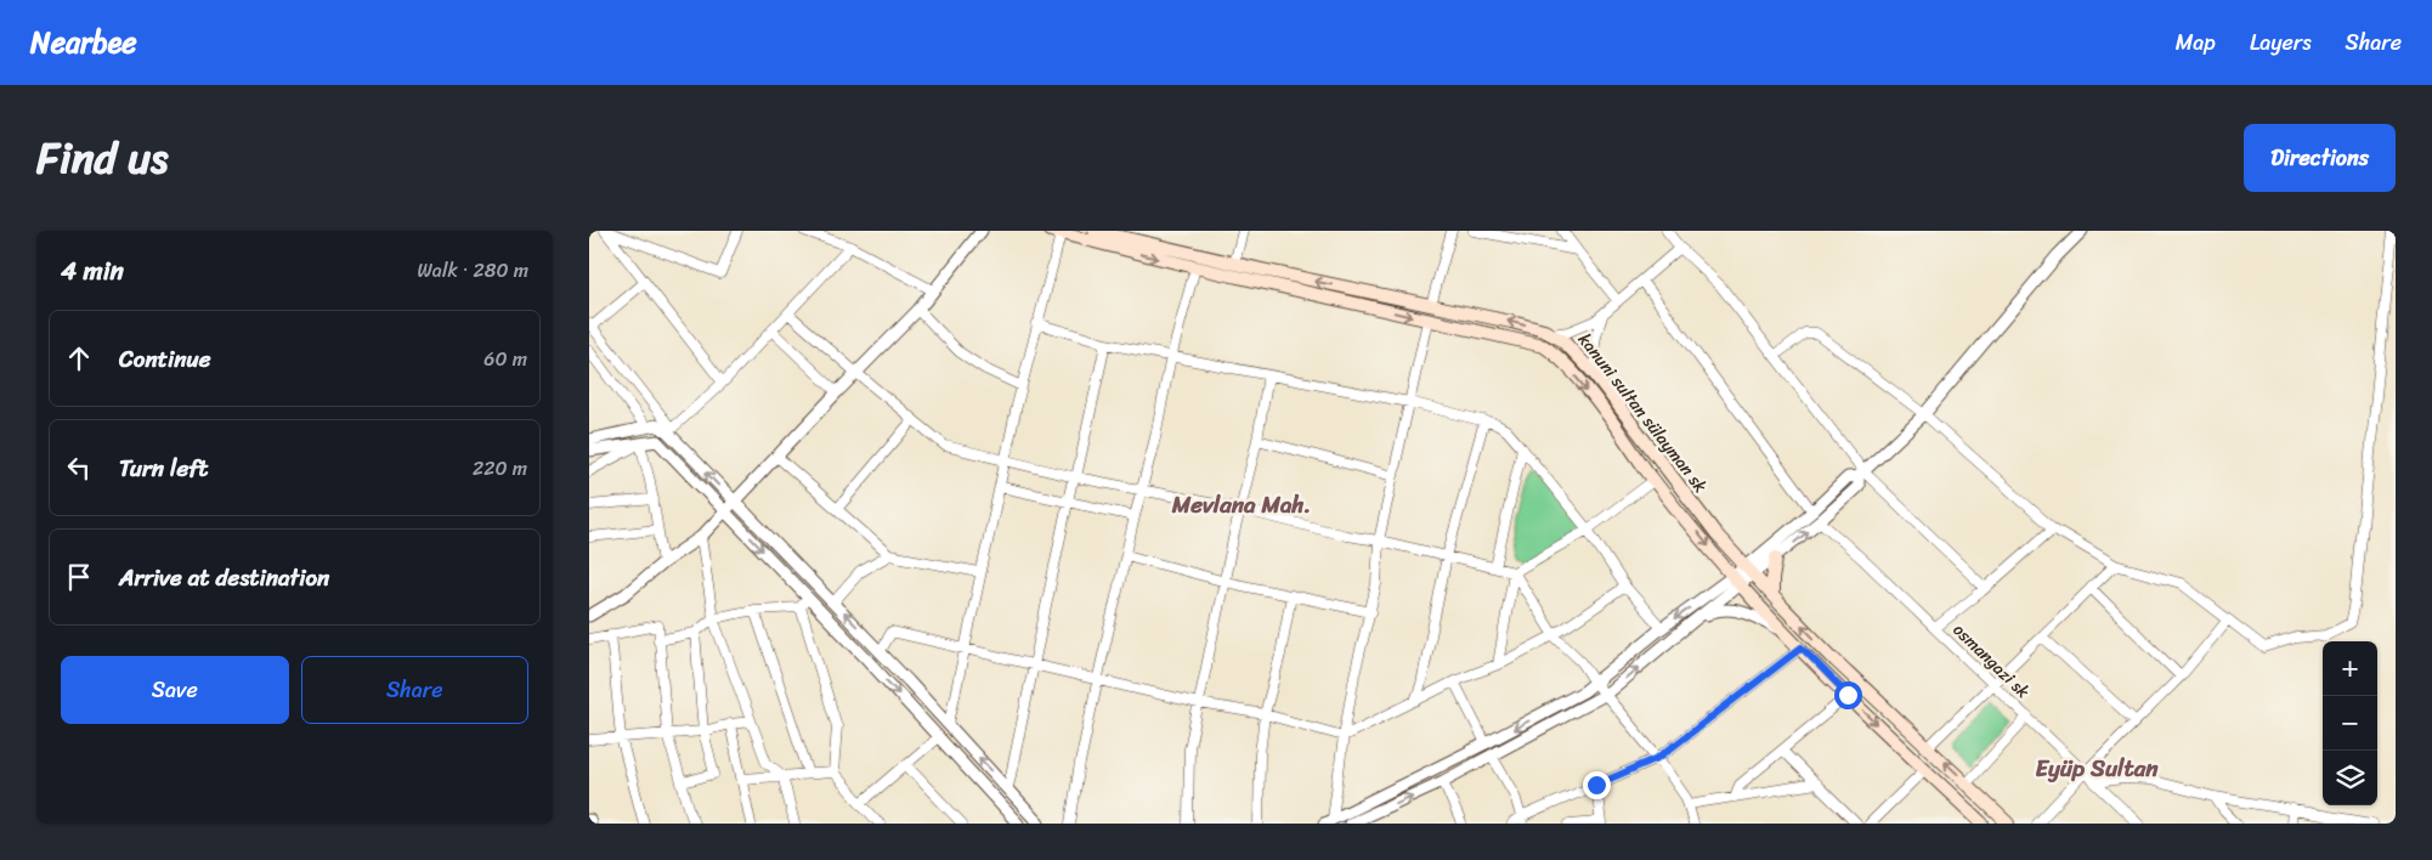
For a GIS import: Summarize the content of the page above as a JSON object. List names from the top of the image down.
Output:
{
  "streets": {
    "main road": ["kanuni sultan sülayman sk"],
    "street": ["osmangazi sk"]
  },
  "districts": ["Mevlana Mah.", "Eyüp Sultan"],
  "page": {
    "header": "Nearbee",
    "nav": ["Map", "Layers", "Share"],
    "title": "Find us",
    "buttons": [
      "Directions",
      ["Save", "Share"]
    ],
    "heading": ["4 min", "Walk · 280 m"],
    "list": [
      ["Continue", "60 m"],
      ["Turn left", "220 m"],
      "Arrive at destination"
    ],
    "map_buttons": ["+", "−"]
  }
}
